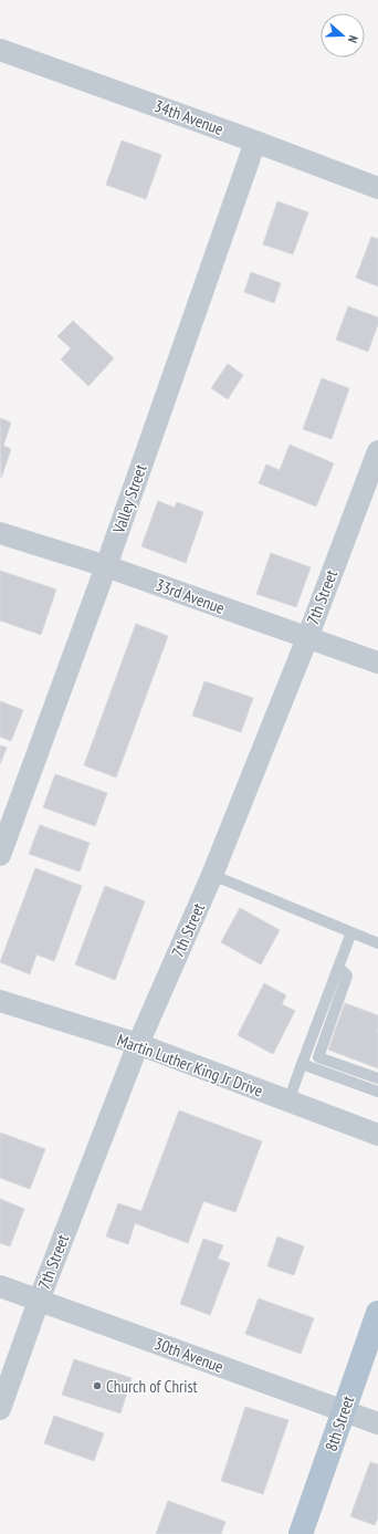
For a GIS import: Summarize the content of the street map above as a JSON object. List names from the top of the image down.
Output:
{
  "streets": {
    "main road": ["8th Street"],
    "street": [
      "34th Avenue",
      "Valley Street",
      "33rd Avenue",
      "7th Street",
      "Martin Luther King Jr Drive",
      "30th Avenue"
    ]
  },
  "crossings": [
    ["34th Avenue", "Valley Street"],
    ["Valley Street", "33rd Avenue"],
    ["33rd Avenue", "7th Street"],
    ["7th Street", "Martin Luther King Jr Drive"],
    ["7th Street", "30th Avenue"],
    ["30th Avenue", "8th Street"]
  ],
  "places": ["Church of Christ"],
  "north": "right"
}
